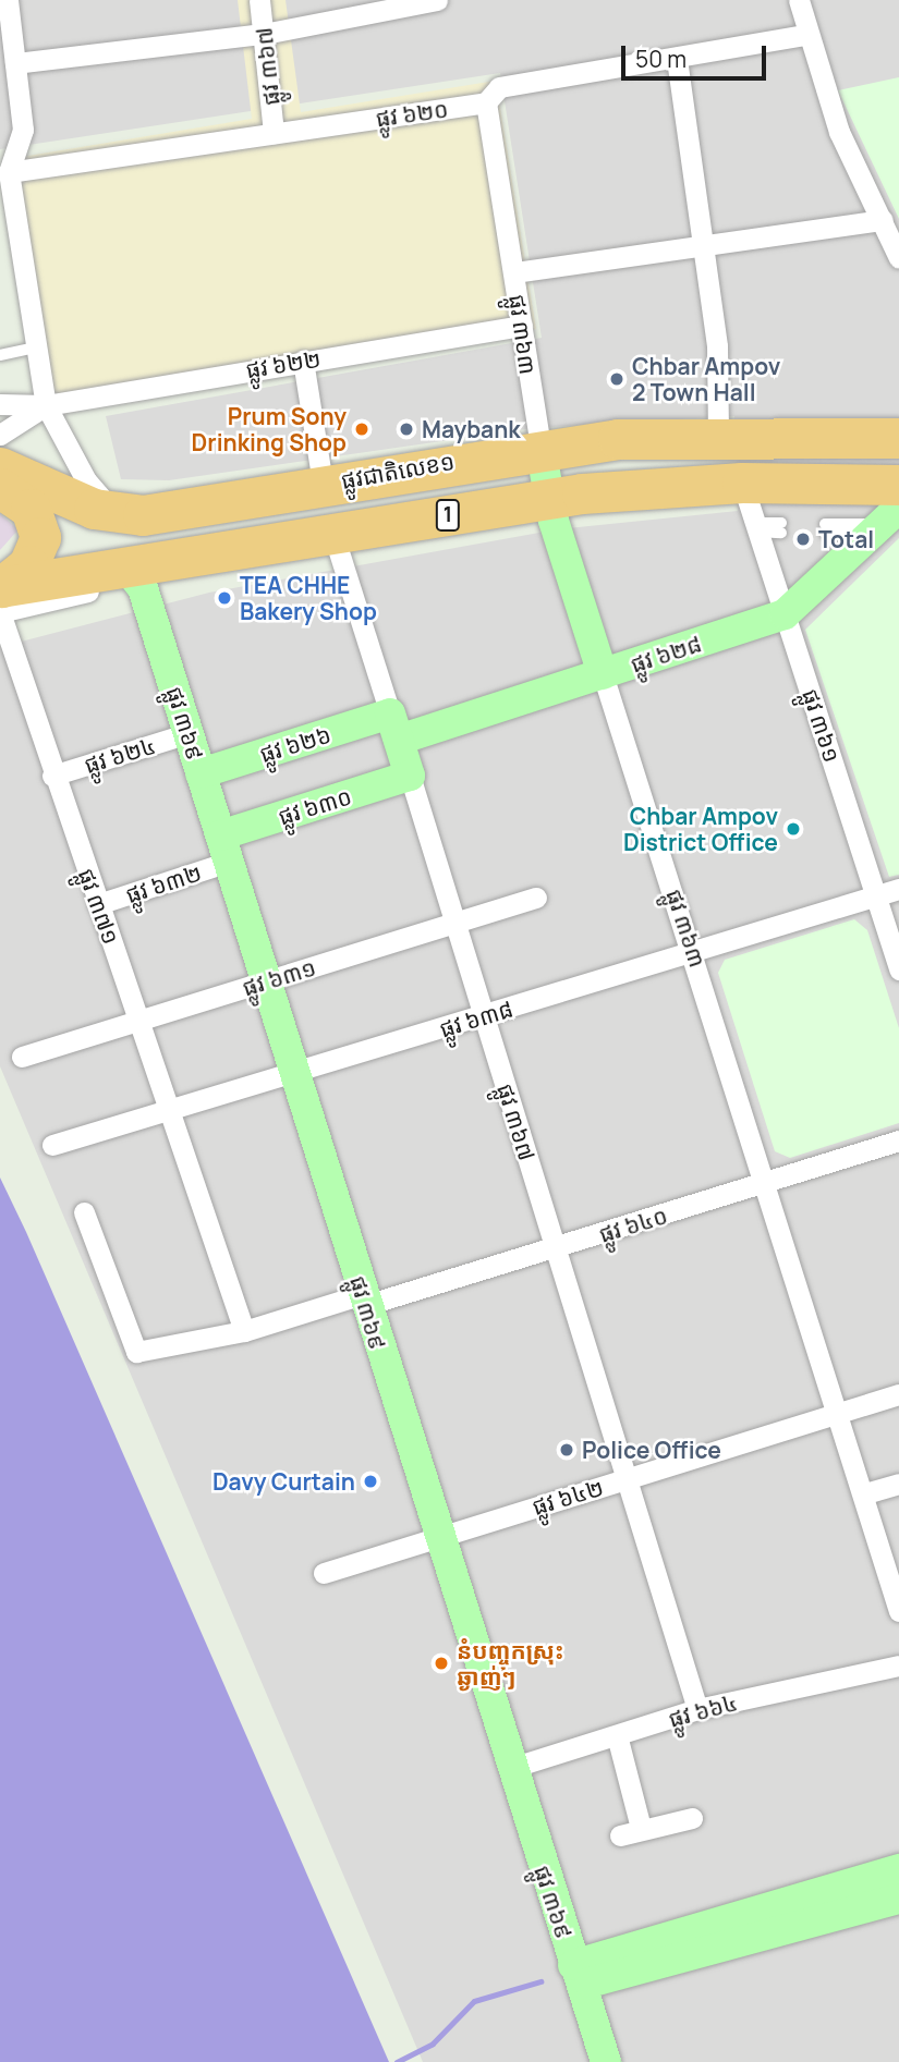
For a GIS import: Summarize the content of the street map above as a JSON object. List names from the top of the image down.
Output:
{
  "streets": {
    "highway": ["ផ្លូវជាតិលេខ១", "1"],
    "street": [
      "ផ្លូវ ៣៦៧",
      "ផ្លូវ ៦២០",
      "ផ្លូវ ៣៦៣",
      "ផ្លូវ ៦២២",
      "ផ្លូវ ៦២៨",
      "ផ្លូវ ៣៦៩",
      "ផ្លូវ ៣៦១",
      "ផ្លូវ ៦២៦",
      "ផ្លូវ ៦២៤",
      "ផ្លូវ ៦៣០",
      "ផ្លូវ ៦៣២",
      "ផ្លូវ ៣៧១",
      "ផ្លូវ ៦៣១",
      "ផ្លូវ ៦៣៨",
      "ផ្លូវ ៦៤០",
      "ផ្លូវ ៦៤២",
      "ផ្លូវ ៦៦៤"
    ]
  },
  "crossings": [
    ["ផ្លូវ ៣៦៧", "ផ្លូវ ៦២០"],
    ["ផ្លូវ ៣៦៧", "1"],
    ["ផ្លូវ ៣៦៧", "ផ្លូវ ៦២៨"],
    ["ផ្លូវ ៣៦៧", "ផ្លូវ ៦២៦"],
    ["ផ្លូវ ៣៦៧", "ផ្លូវ ៦៣០"],
    ["ផ្លូវ ៣៦៧", "ផ្លូវ ៦៣១"],
    ["ផ្លូវ ៣៦៧", "ផ្លូវ ៦៣៨"],
    ["ផ្លូវ ៣៦៧", "ផ្លូវ ៦៤០"],
    ["ផ្លូវ ៣៦៧", "ផ្លូវ ៦៤២"],
    ["ផ្លូវ ៣៦៧", "ផ្លូវ ៦៦៤"],
    ["ផ្លូវ ៦២០", "ផ្លូវ ៣៦៣"],
    ["ផ្លូវ ៣៦៣", "ផ្លូវ ៦២២"],
    ["ផ្លូវ ៣៦៣", "ផ្លូវជាតិលេខ១"],
    ["ផ្លូវ ៣៦៣", "1"],
    ["ផ្លូវ ៣៦៣", "ផ្លូវ ៦២៨"],
    ["ផ្លូវ ៣៦៣", "ផ្លូវ ៦៣៨"],
    ["ផ្លូវ ៣៦៣", "ផ្លូវ ៦៤០"],
    ["ផ្លូវ ៣៦៣", "ផ្លូវ ៦៤២"],
    ["1", "ផ្លូវ ៣៦៩"],
    ["1", "ផ្លូវ ៣៦១"],
    ["1", "ផ្លូវ ៣៧១"],
    ["ផ្លូវ ៦២៨", "ផ្លូវ ៣៦១"],
    ["ផ្លូវ ៦២៨", "ផ្លូវ ៦២៦"],
    ["ផ្លូវ ៣៦៩", "ផ្លូវ ៦២៦"],
    ["ផ្លូវ ៣៦៩", "ផ្លូវ ៦២៤"],
    ["ផ្លូវ ៣៦៩", "ផ្លូវ ៦៣០"],
    ["ផ្លូវ ៣៦៩", "ផ្លូវ ៦៣២"],
    ["ផ្លូវ ៣៦៩", "ផ្លូវ ៦៣១"],
    ["ផ្លូវ ៣៦៩", "ផ្លូវ ៦៣៨"],
    ["ផ្លូវ ៣៦៩", "ផ្លូវ ៦៤០"],
    ["ផ្លូវ ៣៦៩", "ផ្លូវ ៦៤២"],
    ["ផ្លូវ ៣៦៩", "ផ្លូវ ៦៦៤"],
    ["ផ្លូវ ៣៦១", "ផ្លូវ ៦៣៨"],
    ["ផ្លូវ ៦២៤", "ផ្លូវ ៣៧១"],
    ["ផ្លូវ ៦៣០", "ផ្លូវ ៦៣២"],
    ["ផ្លូវ ៦៣២", "ផ្លូវ ៣៧១"],
    ["ផ្លូវ ៣៧១", "ផ្លូវ ៦៣១"],
    ["ផ្លូវ ៣៧១", "ផ្លូវ ៦៣៨"],
    ["ផ្លូវ ៣៧១", "ផ្លូវ ៦៤០"]
  ],
  "places": [
    "Chbar Ampov 2 Town Hall",
    "Prum Sony Drinking Shop",
    "Maybank",
    "Total",
    "TEA CHHE Bakery Shop",
    "Chbar Ampov District Office",
    "Police Office",
    "Davy Curtain",
    "នំបញ្ចុកស្រុះ ឆ្ងាញ់ៗ"
  ],
  "scale_bar": "50 m"
}
